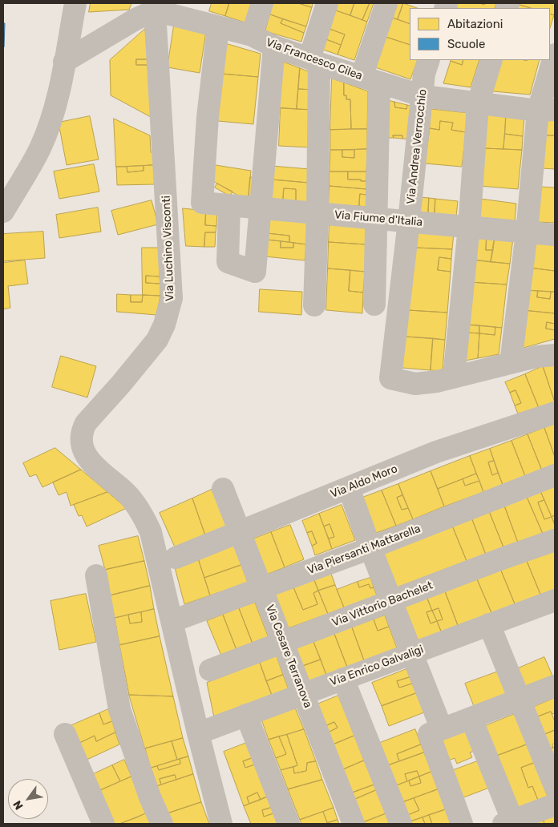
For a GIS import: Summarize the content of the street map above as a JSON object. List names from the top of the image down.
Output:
{
  "streets": {
    "street": [
      "Via Francesco Cilea",
      "Via Andrea Verrocchio",
      "Via Fiume d'Italia",
      "Via Luchino Visconti",
      "Via Aldo Moro",
      "Via Piersanti Mattarella",
      "Via Vittorio Bachelet",
      "Via Cesare Terranova",
      "Via Enrico Galvaligi"
    ]
  },
  "crossings": [
    ["Via Francesco Cilea", "Via Andrea Verrocchio"],
    ["Via Francesco Cilea", "Via Fiume d'Italia"],
    ["Via Francesco Cilea", "Via Luchino Visconti"],
    ["Via Andrea Verrocchio", "Via Fiume d'Italia"],
    ["Via Luchino Visconti", "Via Piersanti Mattarella"],
    ["Via Luchino Visconti", "Via Enrico Galvaligi"],
    ["Via Aldo Moro", "Via Cesare Terranova"],
    ["Via Piersanti Mattarella", "Via Cesare Terranova"],
    ["Via Vittorio Bachelet", "Via Cesare Terranova"],
    ["Via Cesare Terranova", "Via Enrico Galvaligi"]
  ],
  "legend": ["Abitazioni", "Scuole"],
  "north": "bottom left"
}
